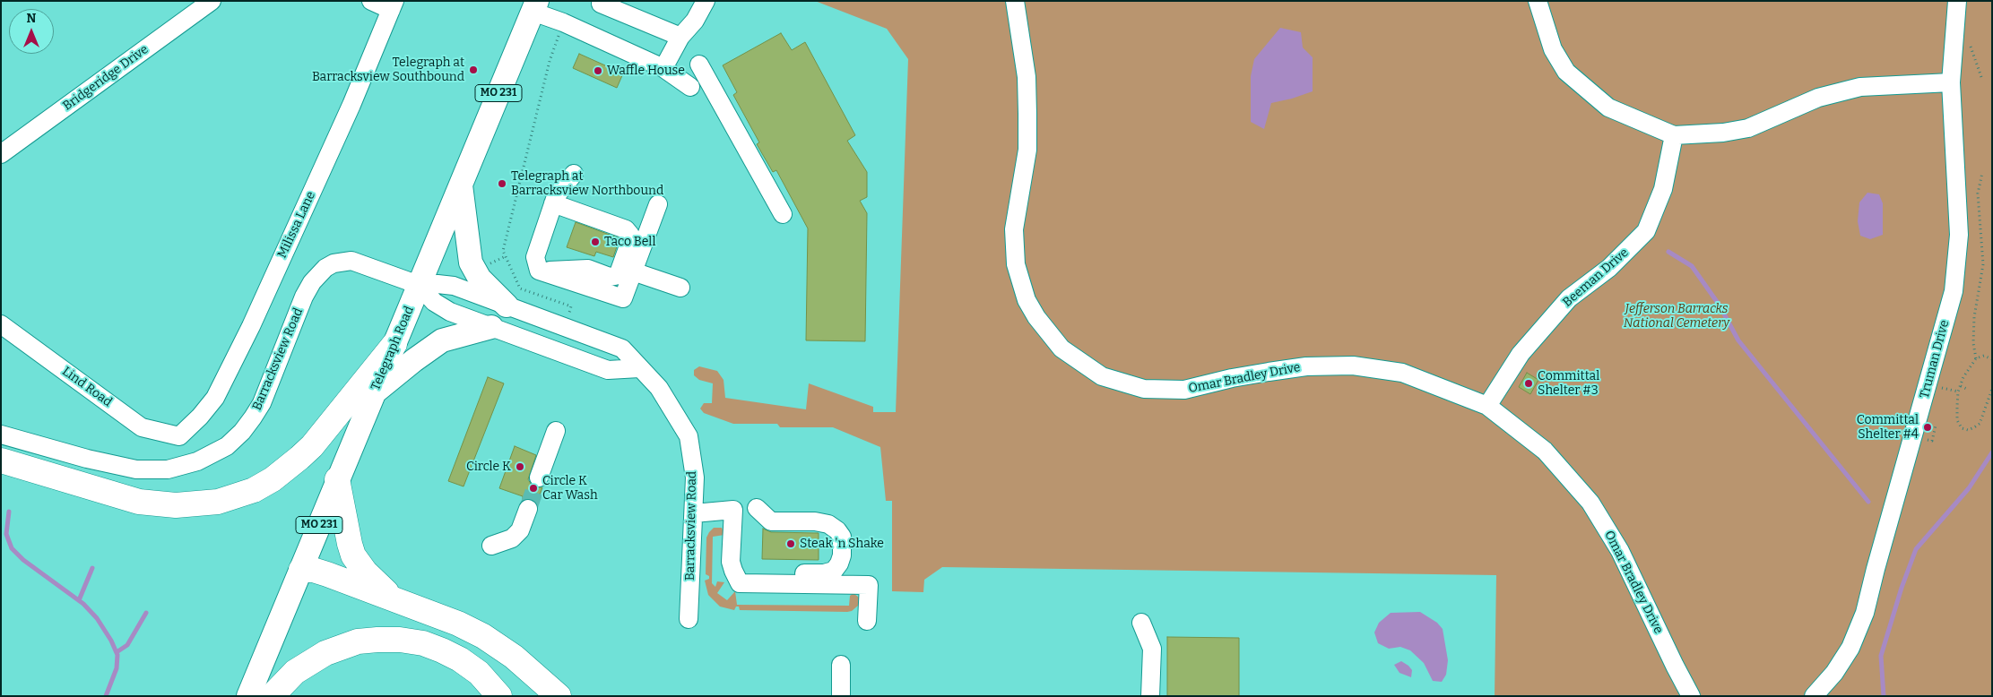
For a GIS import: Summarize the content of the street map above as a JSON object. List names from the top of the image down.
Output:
{
  "streets": {
    "main road": ["MO 231", "Telegraph Road"],
    "street": [
      "Bridgeridge Drive",
      "Milissa Lane",
      "Beeman Drive",
      "Barracksview Road",
      "Truman Drive",
      "Omar Bradley Drive",
      "Lind Road"
    ]
  },
  "crossings": [
    ["Milissa Lane", "Lind Road"],
    ["Beeman Drive", "Omar Bradley Drive"],
    ["Telegraph Road", "Barracksview Road"]
  ],
  "parks": ["Jefferson Barracks National Cemetery"],
  "places": [
    "Telegraph at Barracksview Southbound",
    "Waffle House",
    "Telegraph at Barracksview Northbound",
    "Taco Bell",
    "Committal Shelter #3",
    "Committal Shelter #4",
    "Circle K",
    "Circle K Car Wash",
    "Steak 'n Shake"
  ],
  "north": "top"
}
